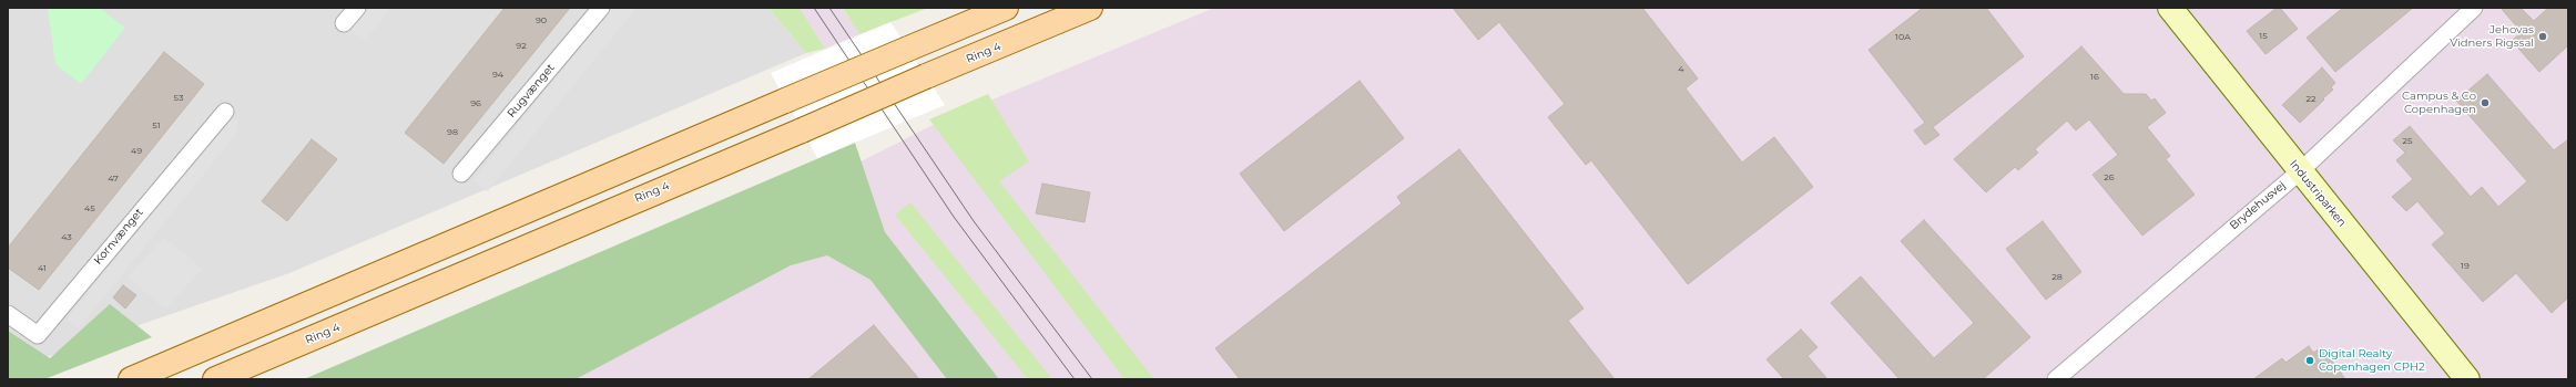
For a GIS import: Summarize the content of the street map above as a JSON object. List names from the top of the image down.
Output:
{
  "streets": {
    "main road": ["Ring 4"],
    "street": [
      "Rugvænget",
      "Industriparken",
      "Brydehusvej",
      "Kornvænget"
    ]
  },
  "crossings": [
    ["Industriparken", "Brydehusvej"]
  ],
  "places": ["Jehovas Vidners Rigssal", "Campus & Co Copenhagen", "Digital Realty Copenhagen CPH2"],
  "house_numbers": [
    "90",
    "15",
    "10A",
    "92",
    "4",
    "94",
    "16",
    "53",
    "22",
    "96",
    "51",
    "98",
    "25",
    "49",
    "26",
    "47",
    "45",
    "43",
    "19",
    "41",
    "28"
  ]
}
